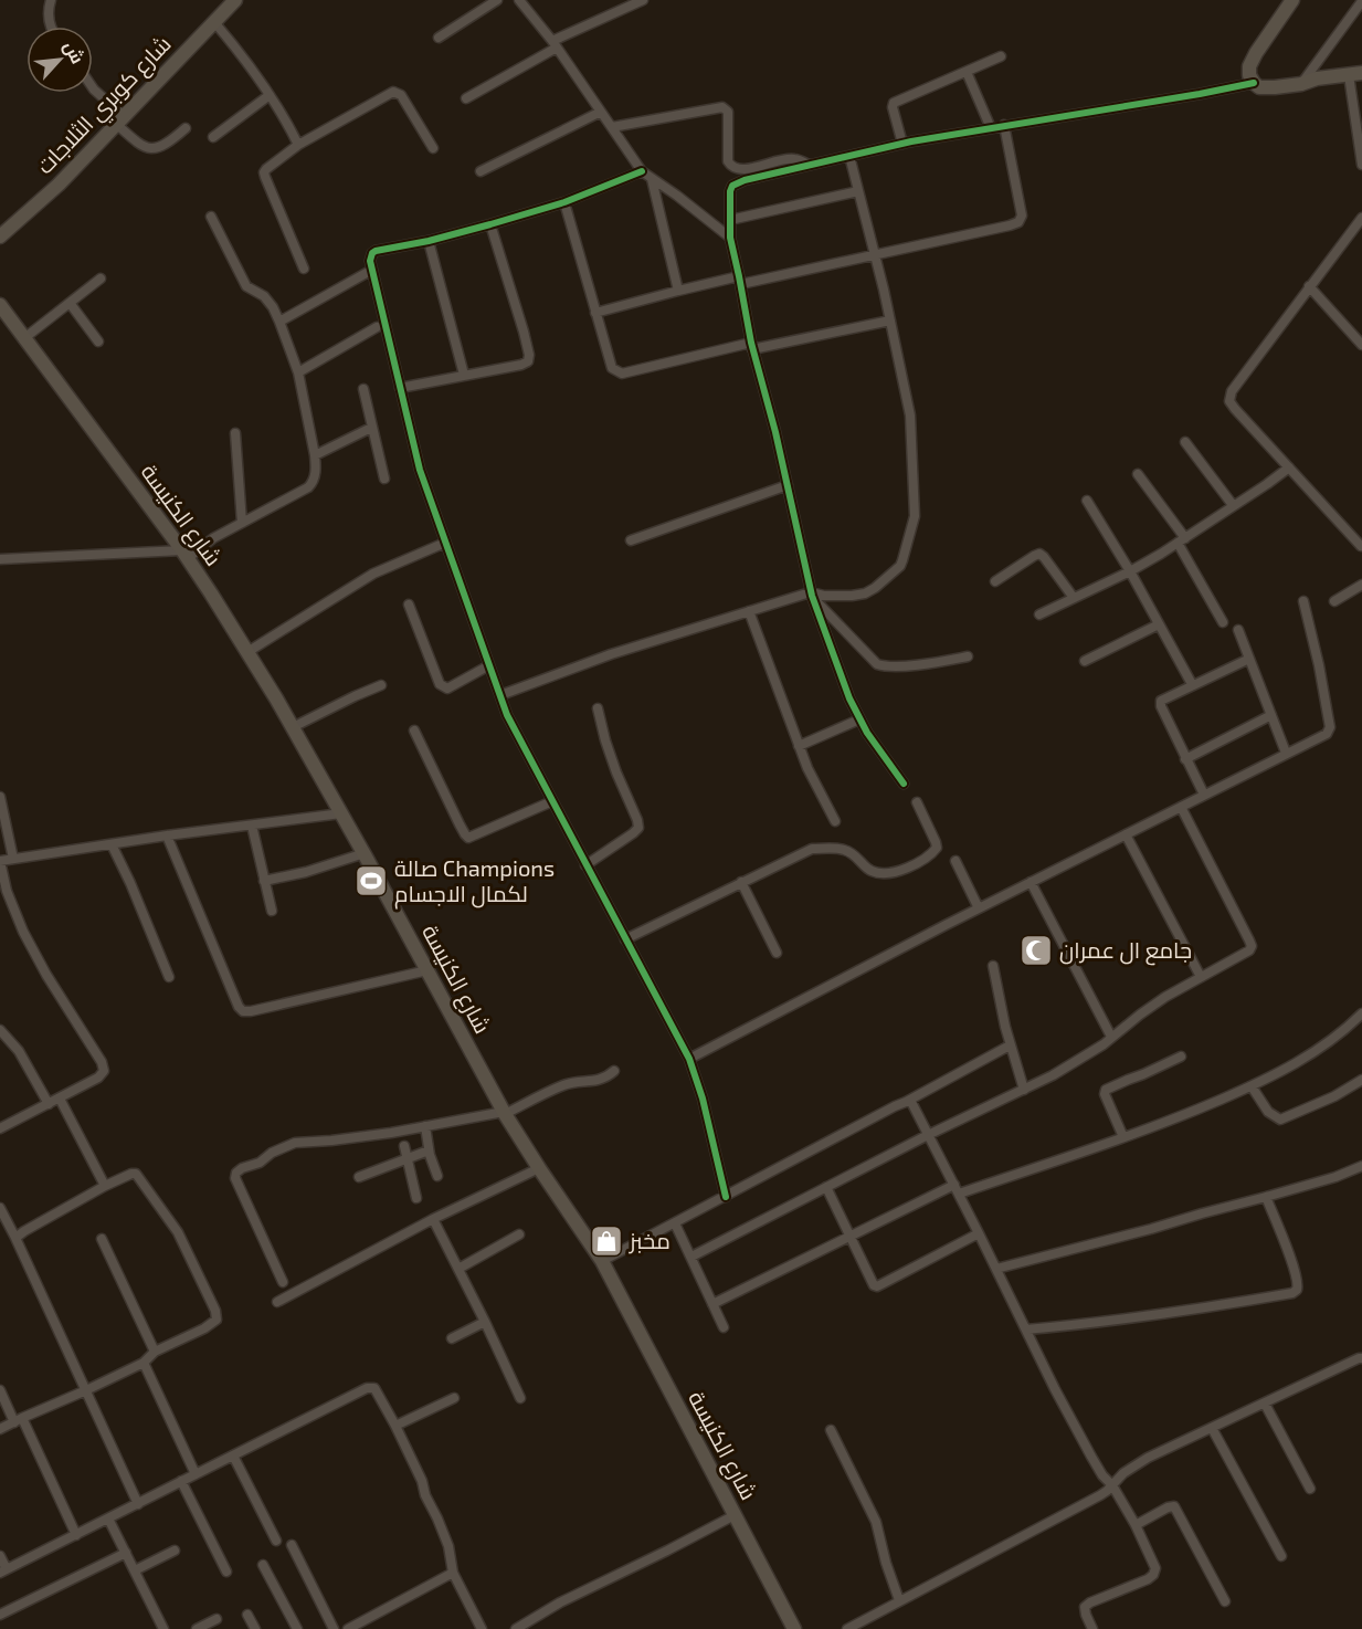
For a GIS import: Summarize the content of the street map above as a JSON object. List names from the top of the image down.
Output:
{
  "streets": {
    "main road": ["شارع كوبري الثلاجات", "شارع الكنيسة"]
  },
  "places": {
    "sports": ["صالة Champions لكمال الاجسام"],
    "mosque": ["جامع ال عمران"],
    "shop": ["مخبز"]
  },
  "north": "top right"
}
